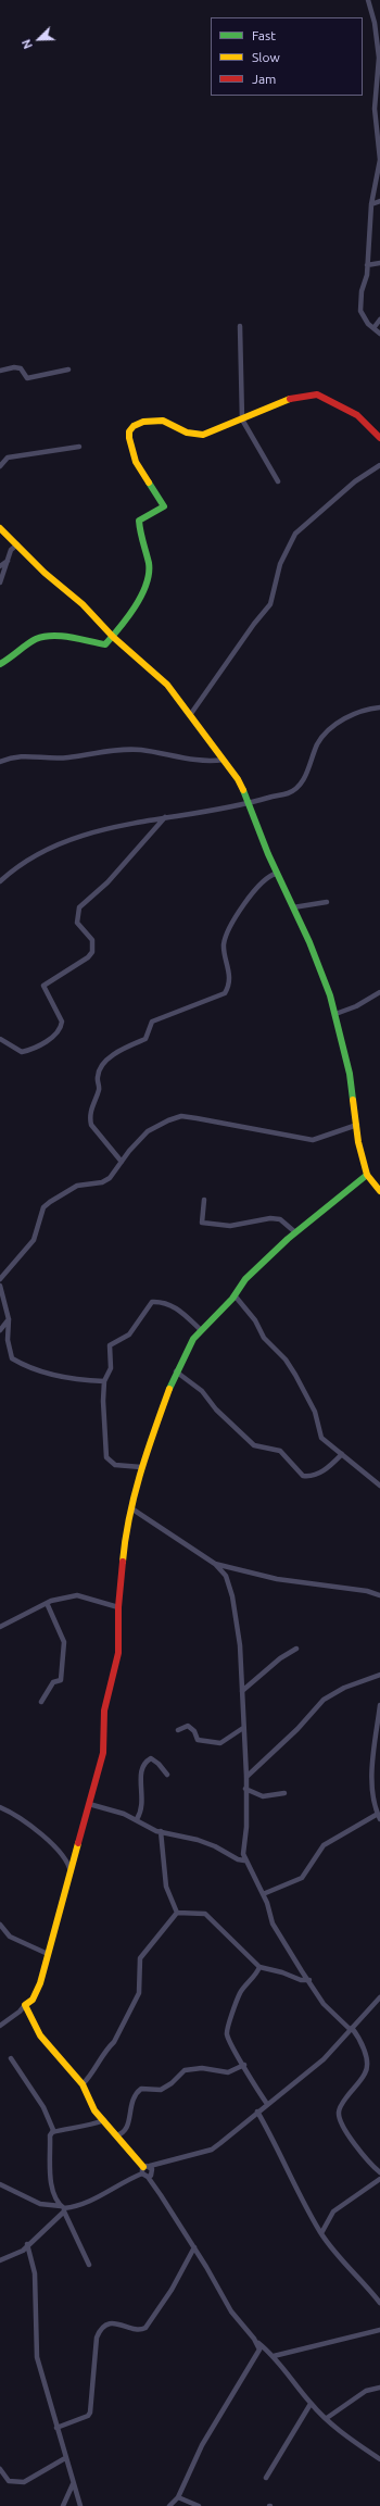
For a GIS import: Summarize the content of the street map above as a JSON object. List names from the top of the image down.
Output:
{
  "legend": ["Fast", "Slow", "Jam"],
  "north": "bottom left"
}
